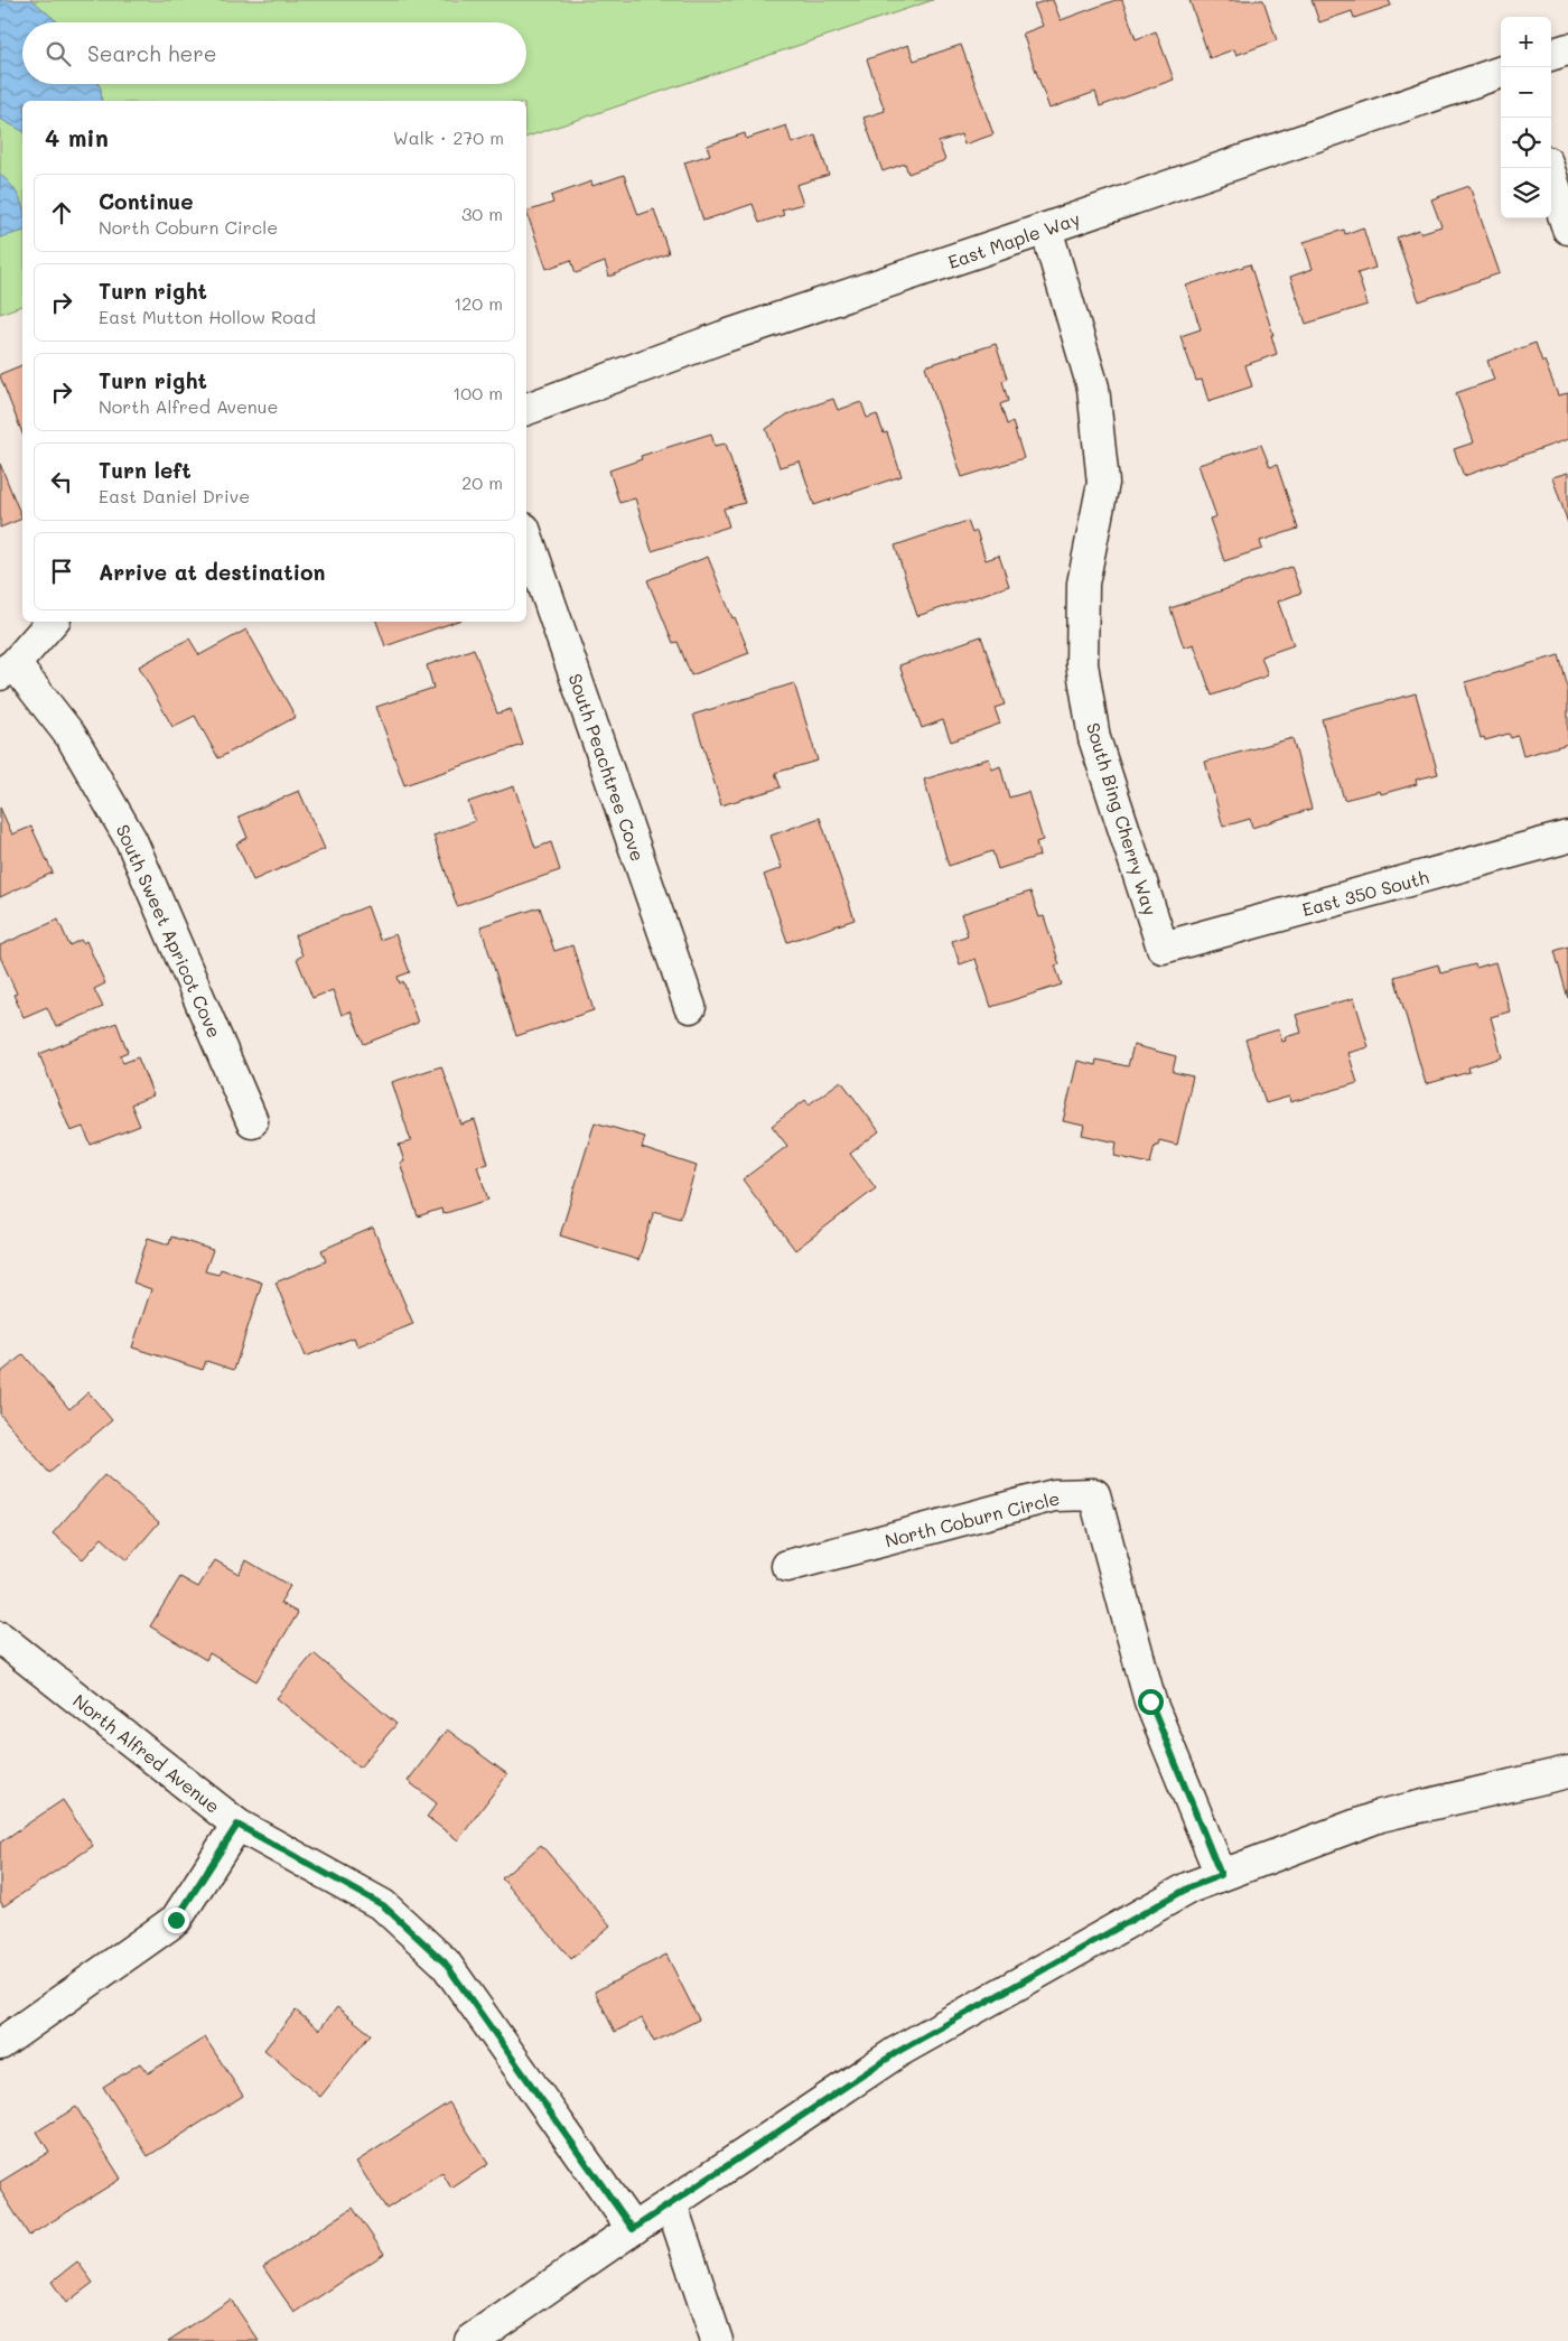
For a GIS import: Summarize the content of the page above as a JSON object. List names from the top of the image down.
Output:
{
  "streets": {
    "street": [
      "East Maple Way",
      "South Peachtree Cove",
      "South Bing Cherry Way",
      "East 350 South",
      "South Sweet Apricot Cove",
      "North Coburn Circle",
      "North Alfred Avenue"
    ]
  },
  "crossings": [
    ["East Maple Way", "South Bing Cherry Way"],
    ["South Bing Cherry Way", "East 350 South"]
  ],
  "page": {
    "map_buttons": ["+", "−"],
    "search": "Search here",
    "heading": ["4 min", "Walk · 270 m"],
    "list": [
      ["Continue", "North Coburn Circle", "30 m"],
      ["Turn right", "East Mutton Hollow Road", "120 m"],
      ["Turn right", "North Alfred Avenue", "100 m"],
      ["Turn left", "East Daniel Drive", "20 m"],
      "Arrive at destination"
    ]
  }
}
